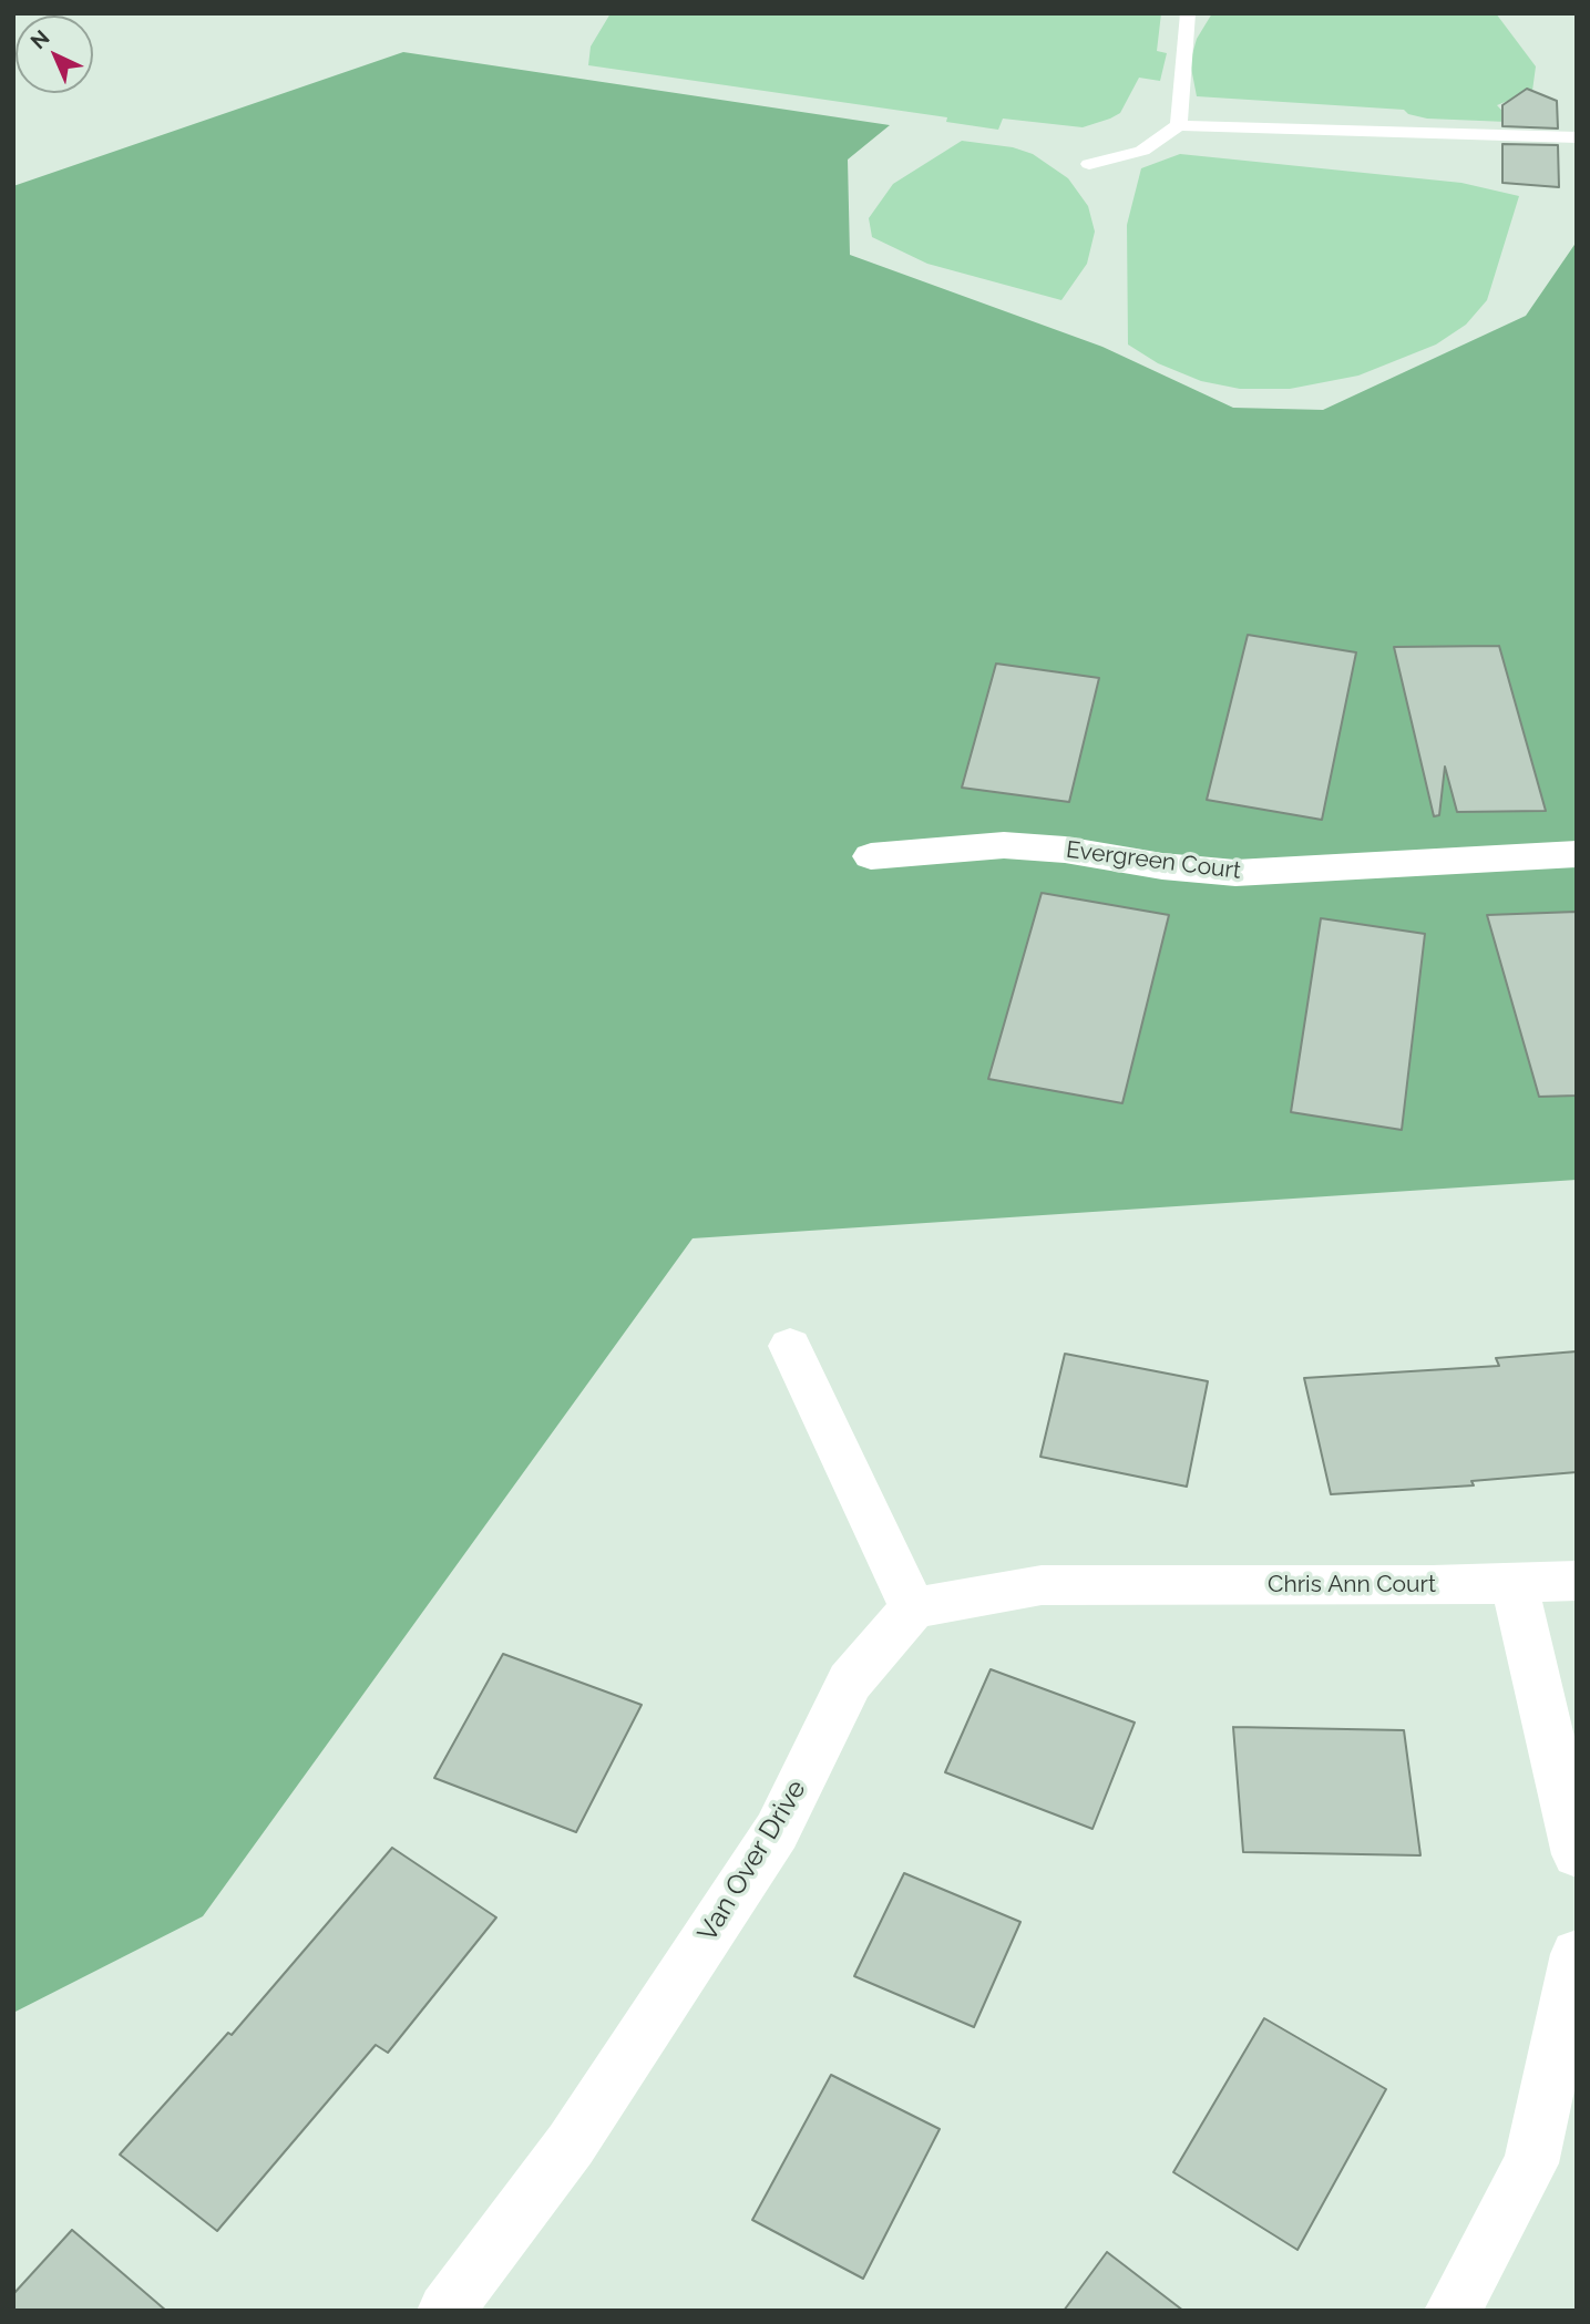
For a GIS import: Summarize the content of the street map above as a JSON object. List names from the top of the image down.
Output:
{
  "streets": {
    "street": ["Evergreen Court", "Chris Ann Court", "Van Over Drive"]
  },
  "crossings": [
    ["Chris Ann Court", "Van Over Drive"]
  ],
  "north": "top left"
}
